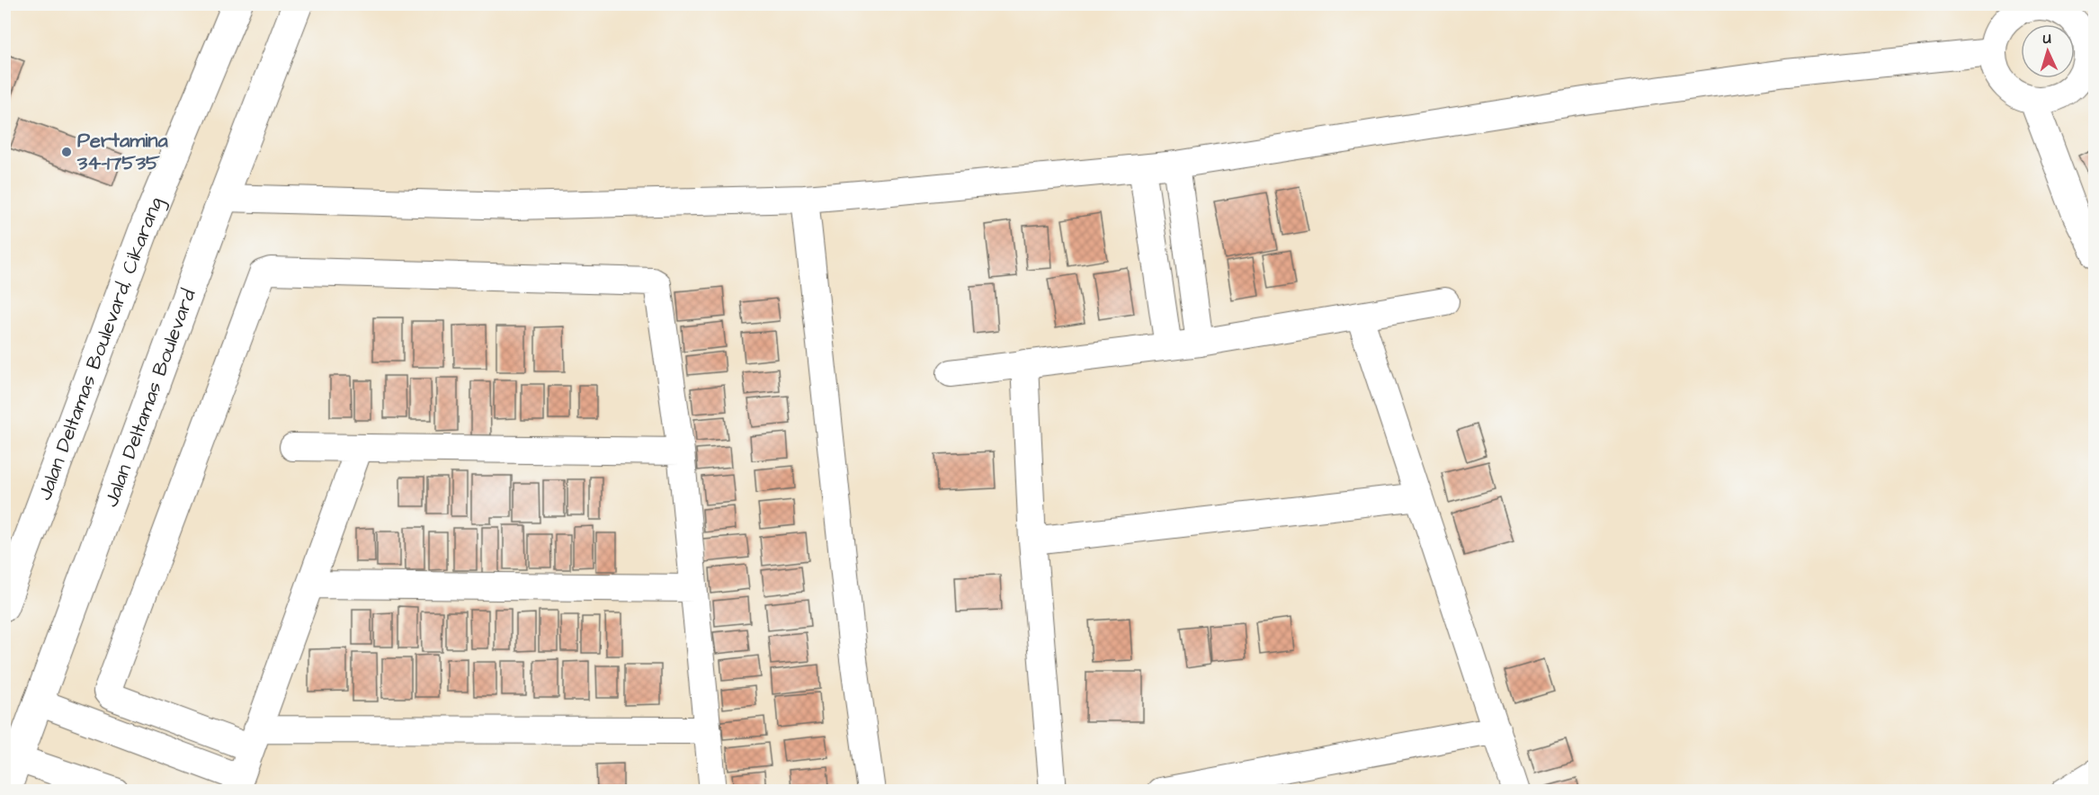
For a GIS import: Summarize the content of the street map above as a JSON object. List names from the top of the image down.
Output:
{
  "streets": {
    "street": ["Jalan Deltamas Boulevard, Cikarang", "Jalan Deltamas Boulevard"]
  },
  "places": ["Pertamina 34-17535"],
  "north": "top"
}
